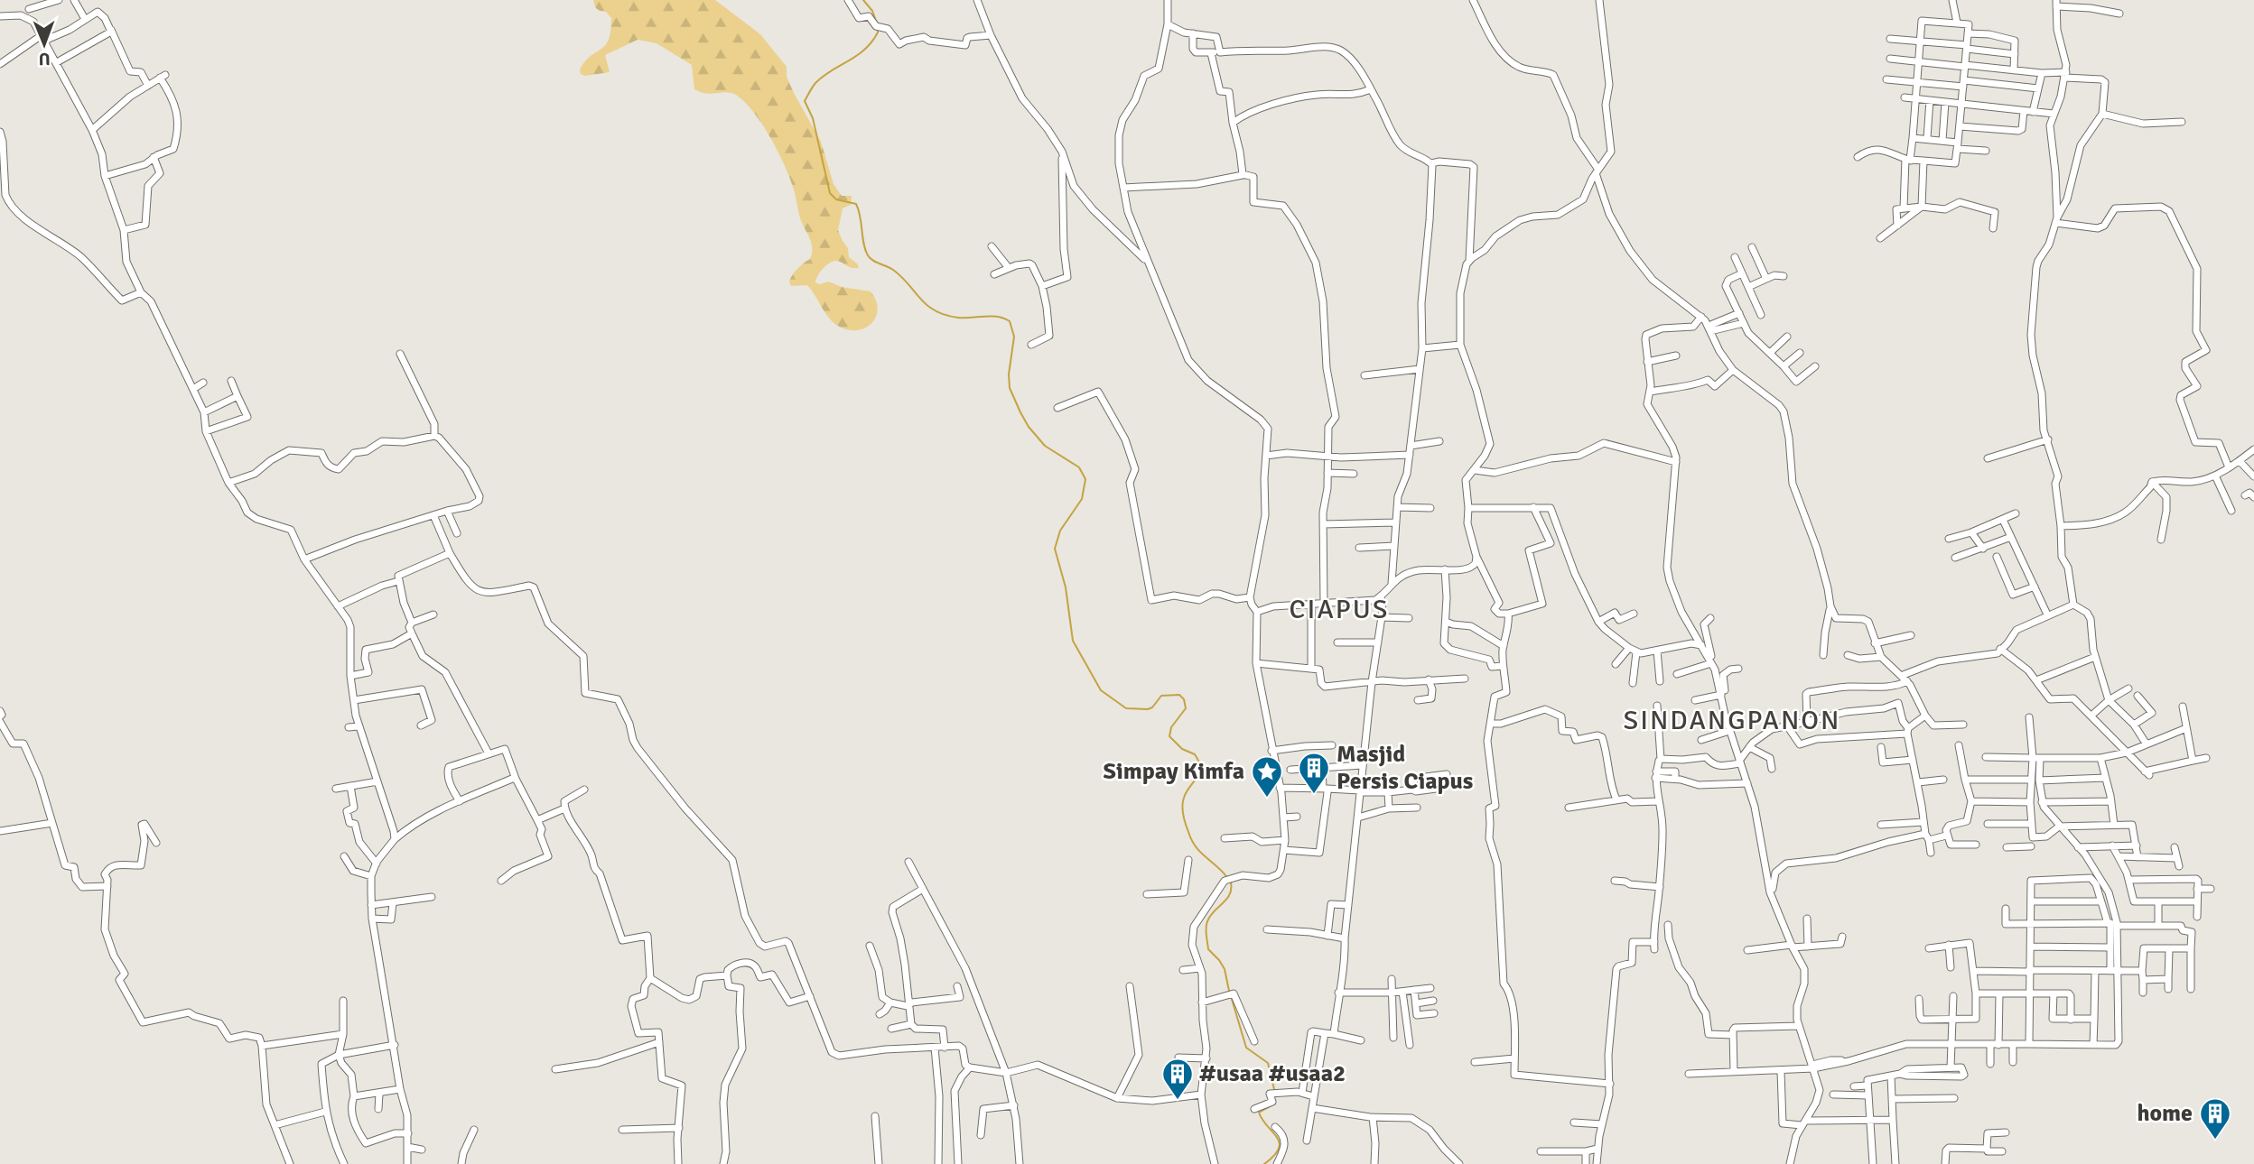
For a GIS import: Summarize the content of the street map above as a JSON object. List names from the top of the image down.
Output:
{
  "districts": ["CIAPUS", "SINDANGPANON"],
  "places": {
    "building": ["Masjid Persis Ciapus", "#usaa #usaa2", "home"],
    "place": ["Simpay Kimfa"]
  },
  "north": "bottom"
}
